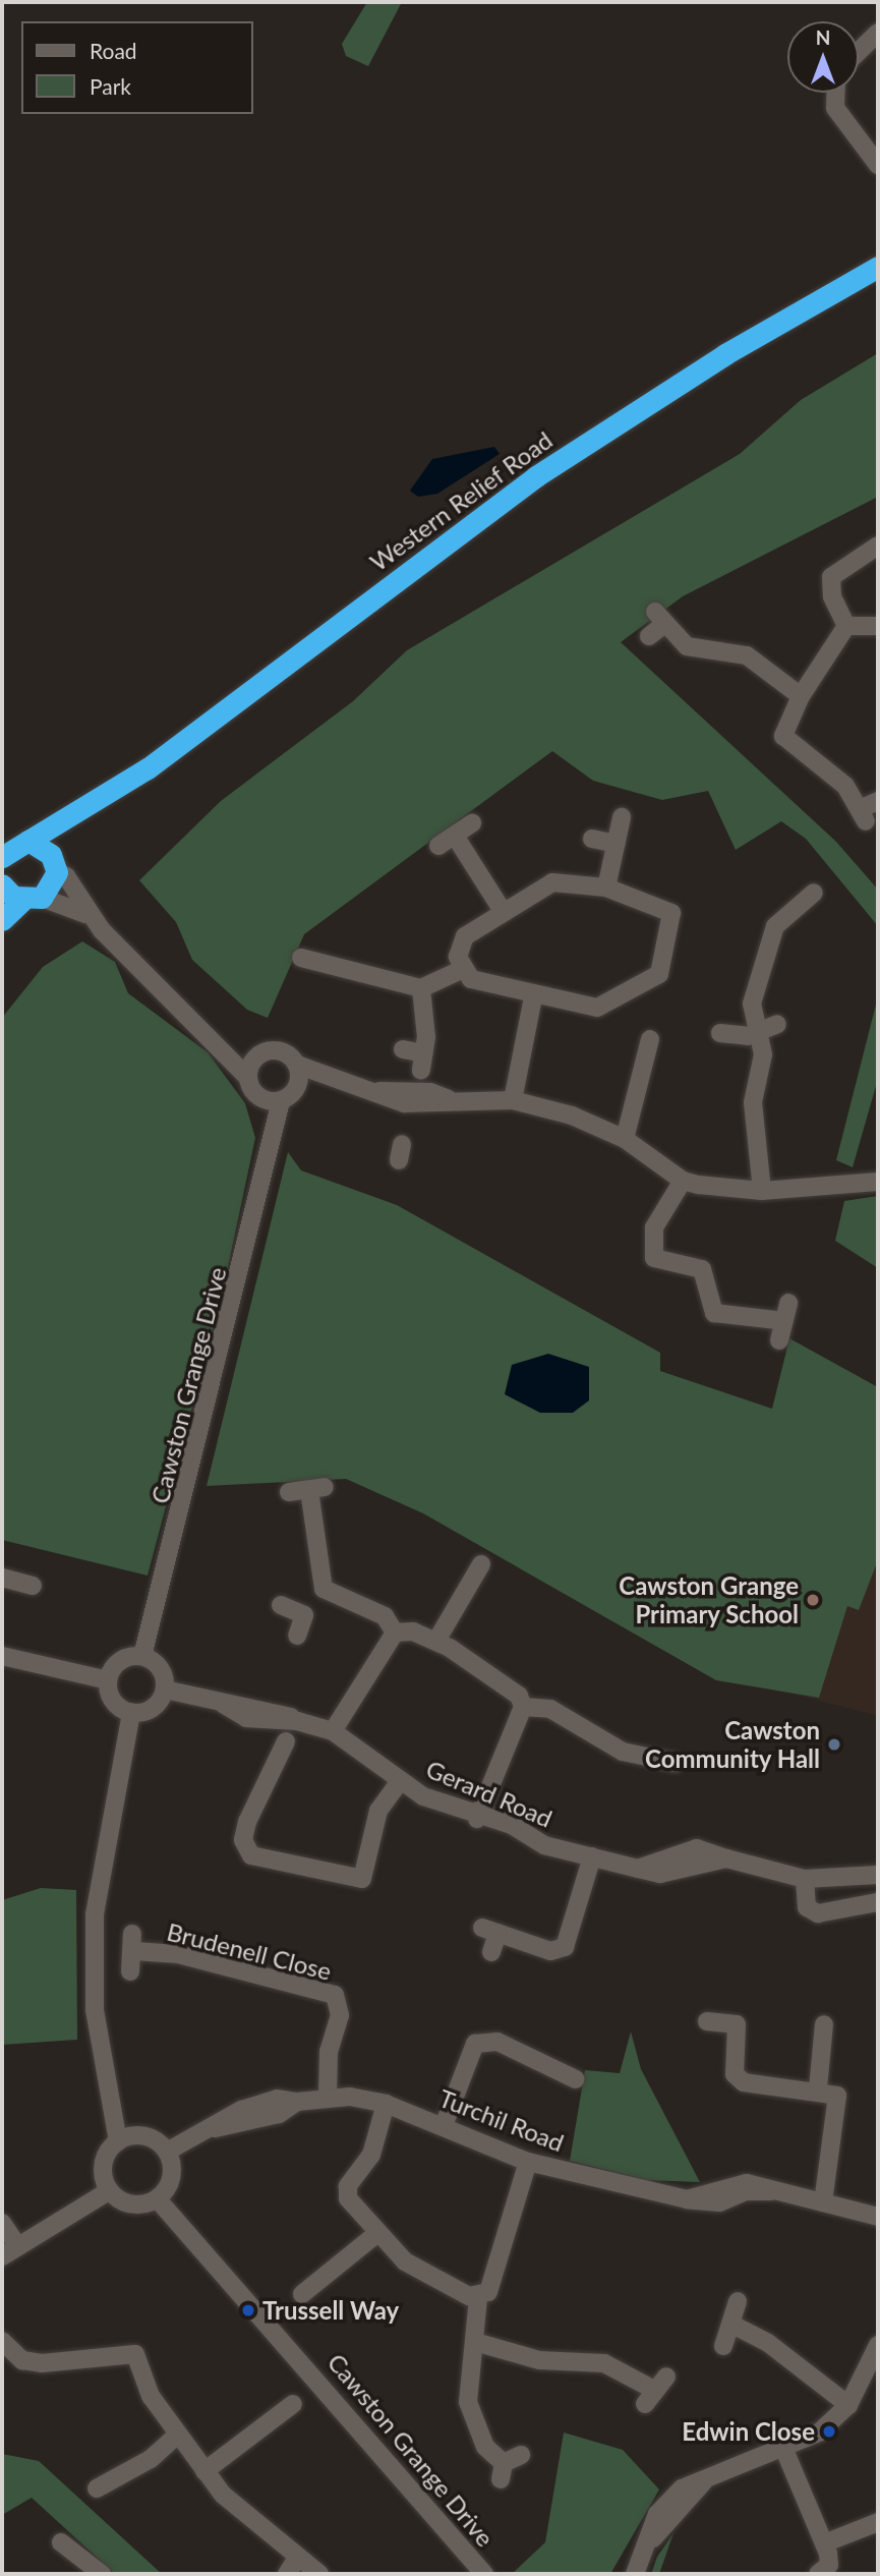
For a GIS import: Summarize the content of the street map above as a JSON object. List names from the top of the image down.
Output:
{
  "streets": {
    "highway": ["Western Relief Road"],
    "street": [
      "Cawston Grange Drive",
      "Gerard Road",
      "Brudenell Close",
      "Turchil Road"
    ]
  },
  "crossings": [
    ["Cawston Grange Drive", "Gerard Road"],
    ["Cawston Grange Drive", "Turchil Road"],
    ["Brudenell Close", "Turchil Road"]
  ],
  "places": [
    "Cawston Grange Primary School",
    "Cawston Community Hall",
    "Trussell Way",
    "Edwin Close"
  ],
  "legend": ["Road", "Park"],
  "north": "top"
}
